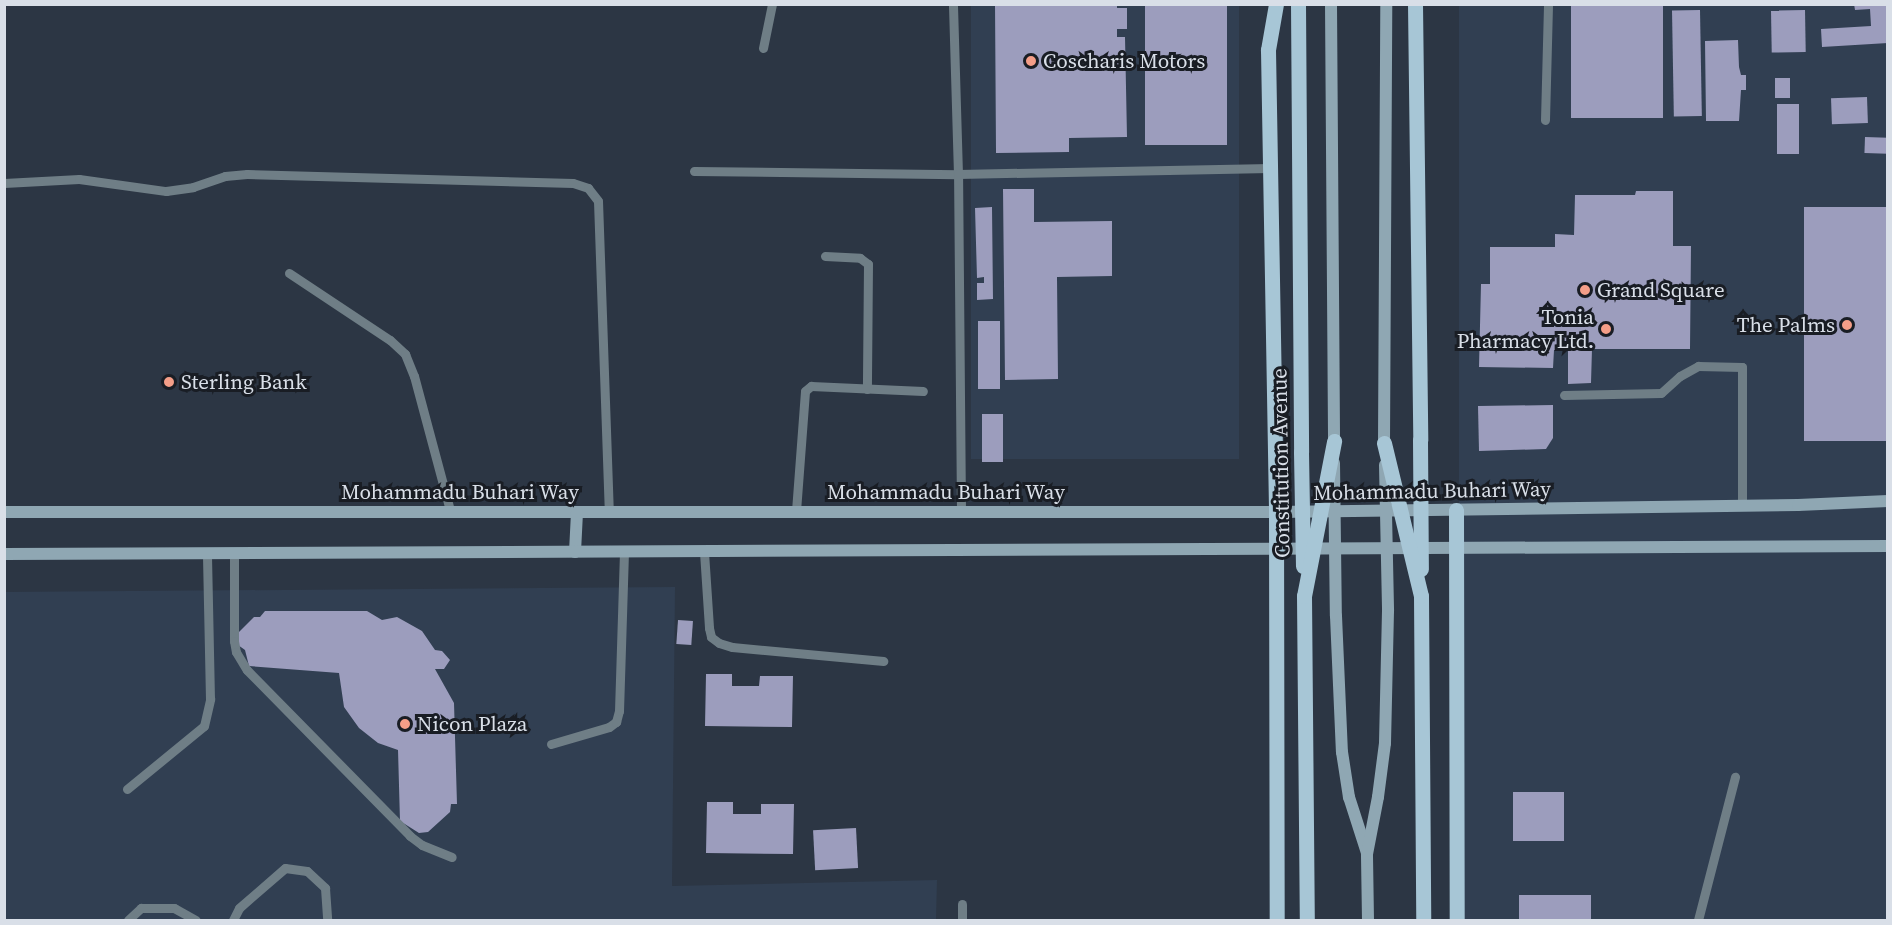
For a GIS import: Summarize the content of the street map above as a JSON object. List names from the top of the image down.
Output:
{
  "streets": {
    "main road": ["Constitution Avenue", "Mohammadu Buhari Way"]
  },
  "places": [
    "Coscharis Motors",
    "Grand Square",
    "The Palms",
    "Tonia Pharmacy Ltd.",
    "Sterling Bank",
    "Nicon Plaza"
  ]
}
